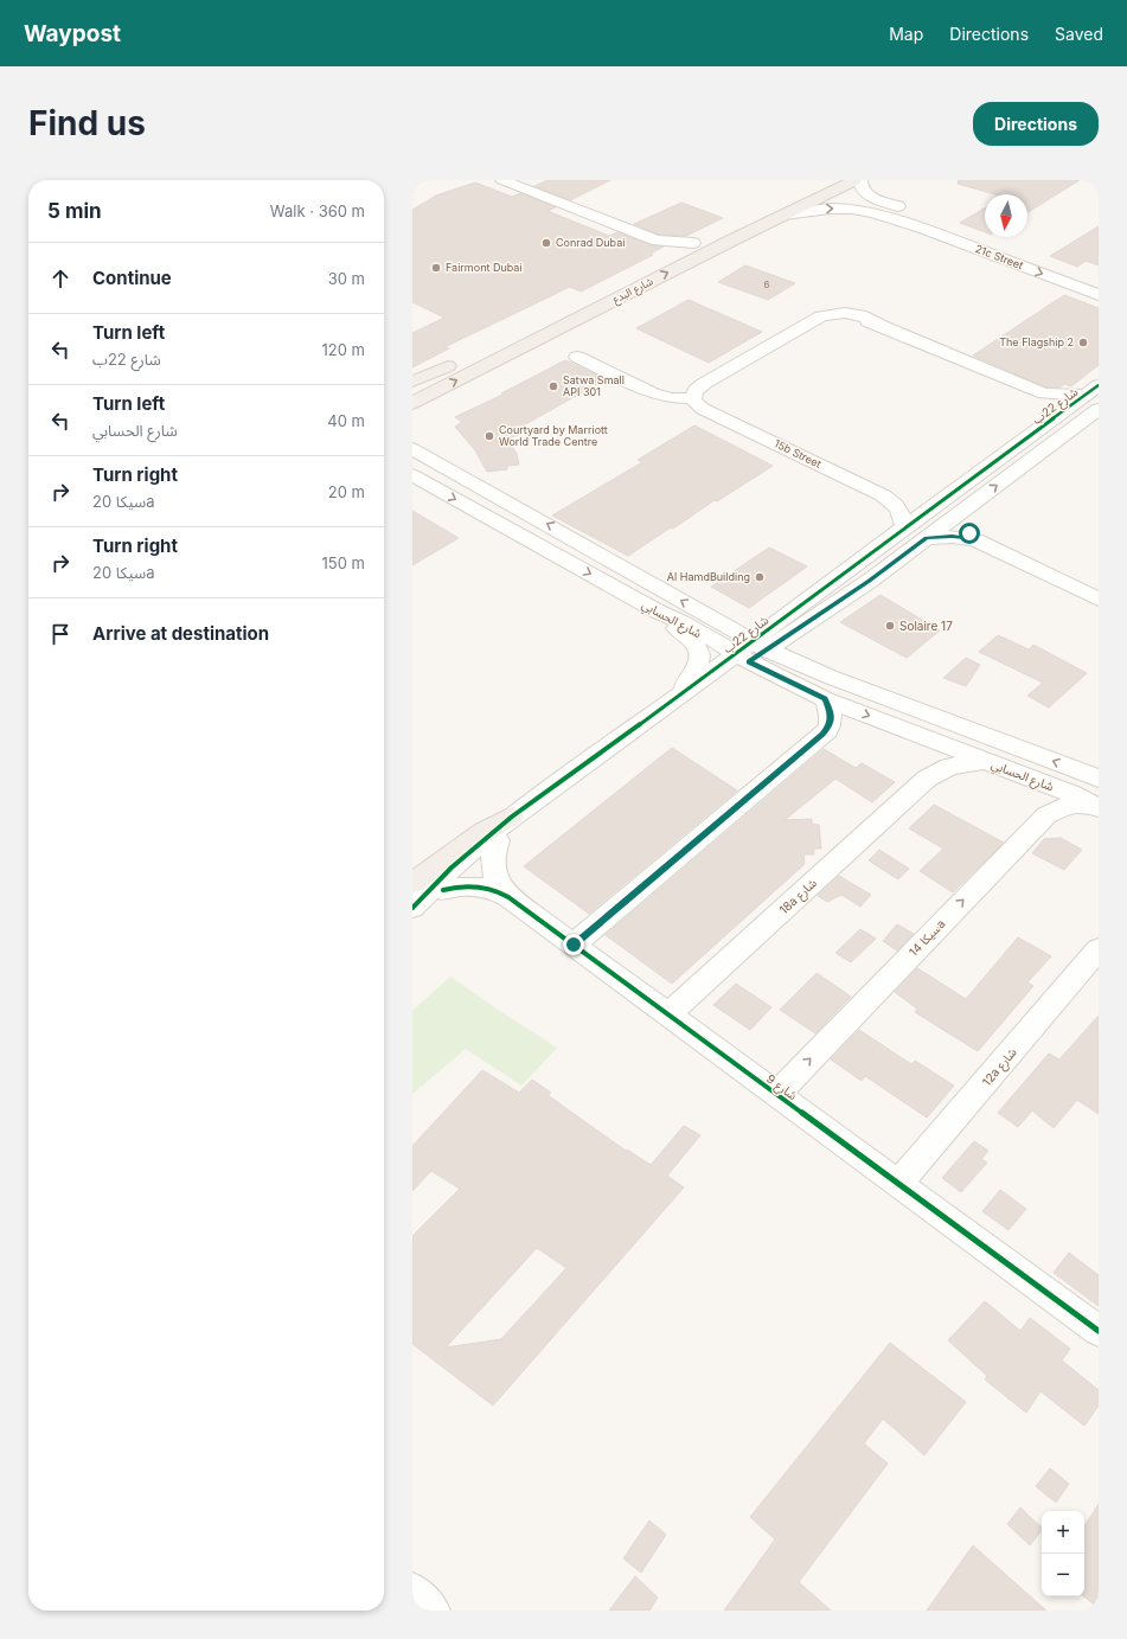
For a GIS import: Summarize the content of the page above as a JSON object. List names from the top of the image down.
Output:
{
  "streets": {
    "main road": ["شارع البدع"],
    "street": [
      "21c Street",
      "شارع 22ب",
      "15b Street",
      "شارع الحسابي",
      "18a شارع",
      "سيكا 14a",
      "12a شارع",
      "شارع 9"
    ]
  },
  "crossings": [
    ["21c Street", "شارع البدع"],
    ["شارع 22ب", "15b Street"],
    ["شارع 22ب", "شارع الحسابي"],
    ["شارع 22ب", "شارع 9"],
    ["شارع الحسابي", "18a شارع"],
    ["شارع الحسابي", "سيكا 14a"],
    ["18a شارع", "شارع 9"],
    ["سيكا 14a", "شارع 9"],
    ["12a شارع", "شارع 9"]
  ],
  "one_way": ["سيكا 14a"],
  "places": [
    "Conrad Dubai",
    "Fairmont Dubai",
    "The Flagship 2",
    "Satwa Small API 301",
    "Courtyard by Marriott World Trade Centre",
    "Al HamdBuilding",
    "Solaire 17"
  ],
  "house_numbers": ["6"],
  "north": "bottom",
  "page": {
    "header": "Waypost",
    "nav": ["Map", "Directions", "Saved"],
    "buttons": "Directions",
    "title": "Find us",
    "heading": ["5 min", "Walk · 360 m"],
    "list": [
      ["Continue", "30 m"],
      ["Turn left", "شارع 22ب", "120 m"],
      ["Turn left", "شارع الحسابي", "40 m"],
      ["Turn right", "سيكا 20a", "20 m"],
      ["Turn right", "سيكا 20a", "150 m"],
      "Arrive at destination"
    ],
    "map_buttons": ["+", "−"]
  }
}
